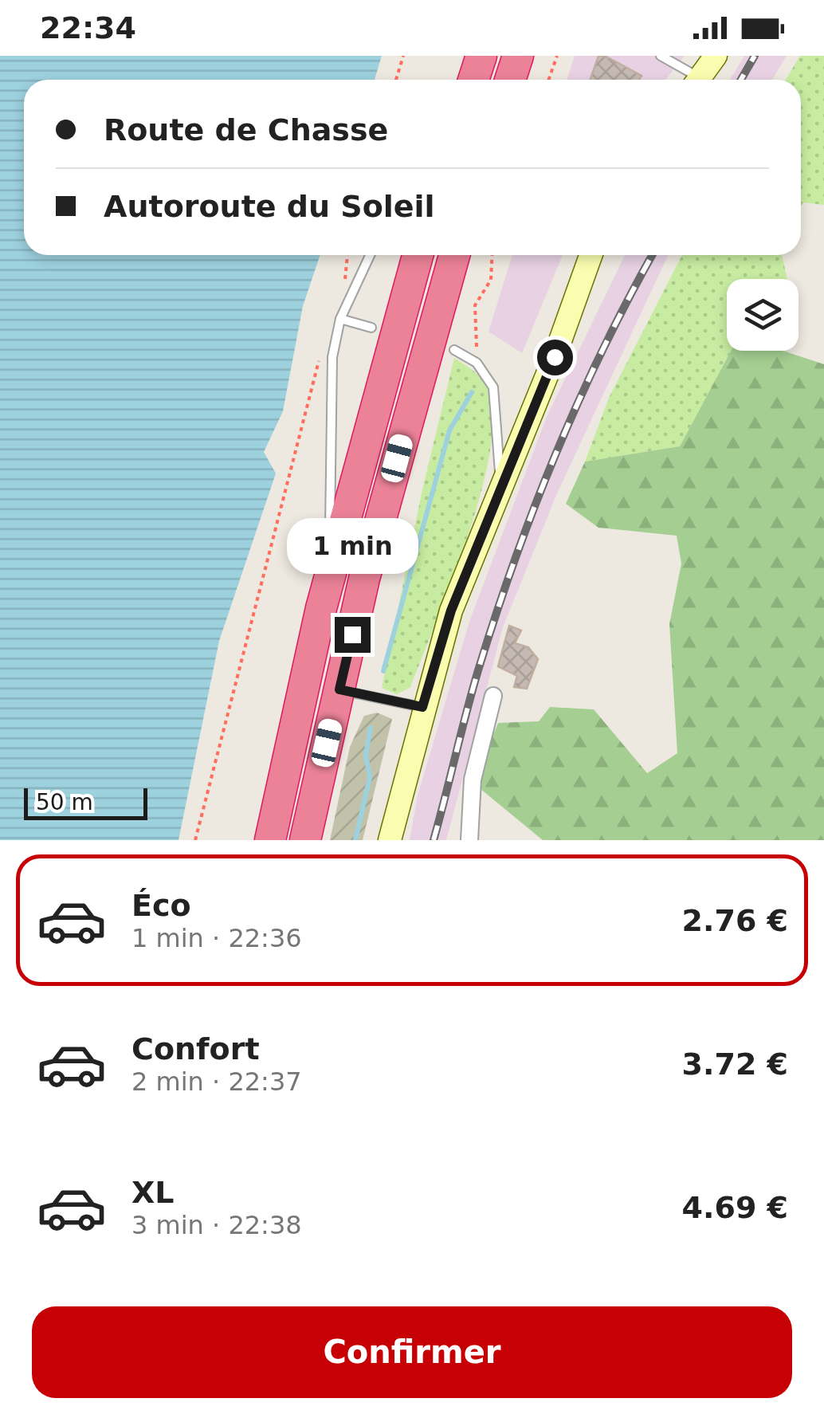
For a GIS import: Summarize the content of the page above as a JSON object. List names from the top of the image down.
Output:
{
  "scale_bar": "50 m",
  "page": {
    "status": "22:34",
    "banner": ["Route de Chasse", "Autoroute du Soleil"],
    "bubble": "1 min",
    "scale": "50 m",
    "list": [
      {
        "name": "Éco",
        "note": "1 min · 22:36",
        "value": "2.76 €"
      },
      {
        "name": "Confort",
        "note": "2 min · 22:37",
        "value": "3.72 €"
      },
      {
        "name": "XL",
        "note": "3 min · 22:38",
        "value": "4.69 €"
      }
    ],
    "buttons": "Confirmer"
  }
}
